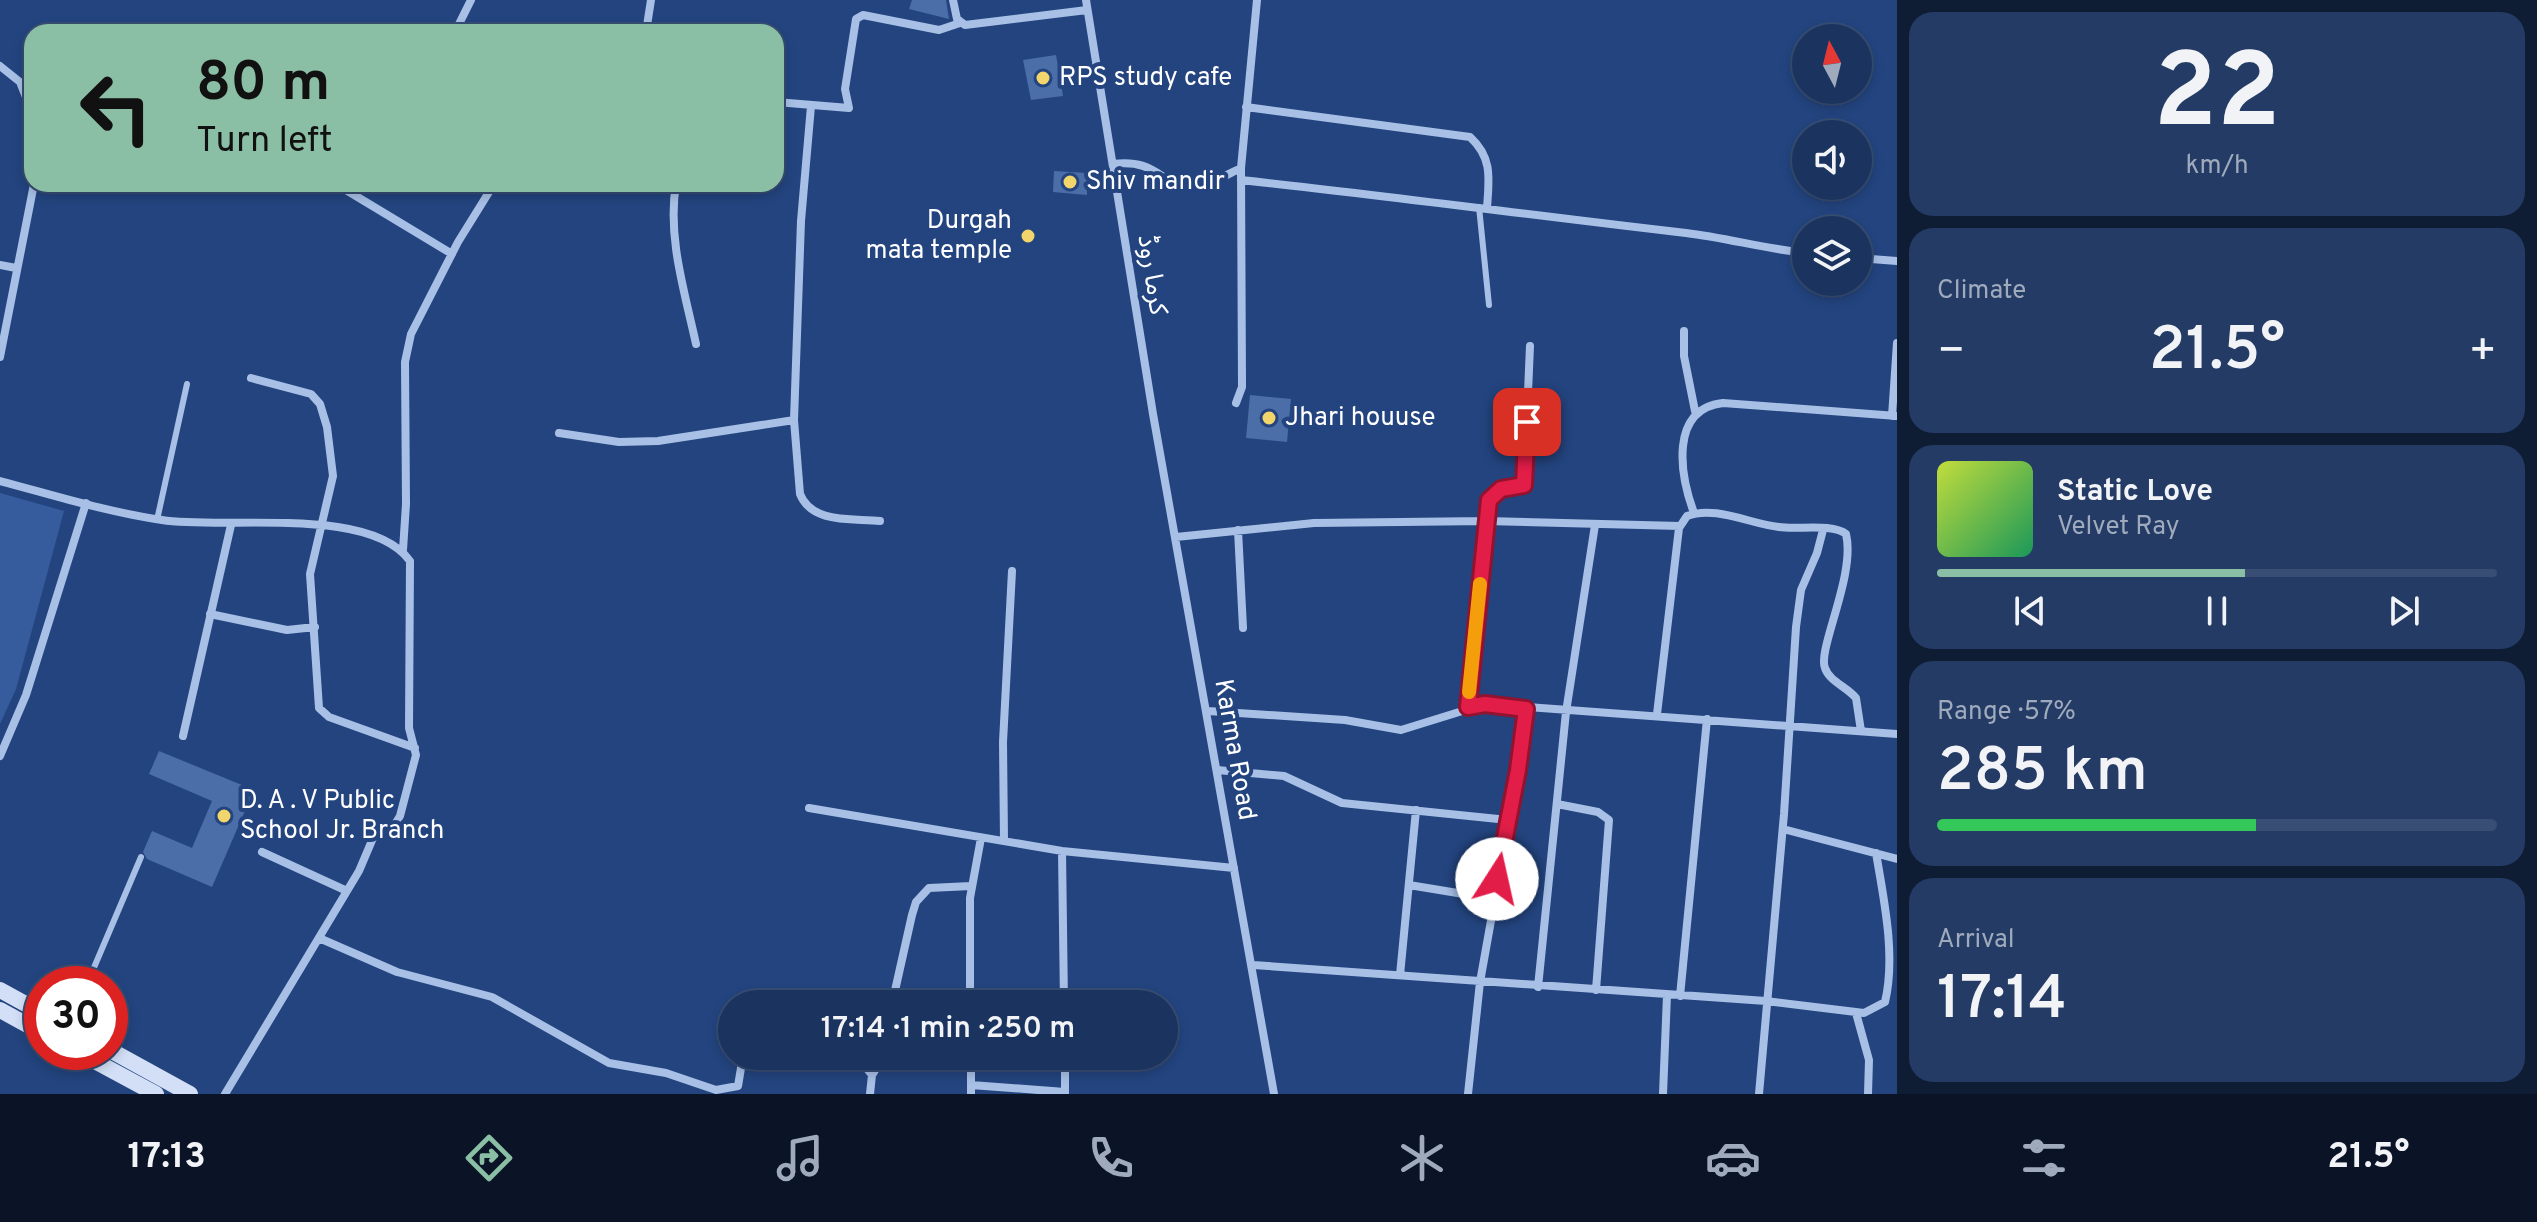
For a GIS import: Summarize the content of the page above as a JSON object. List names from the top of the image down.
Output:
{
  "streets": {
    "street": ["کرما روڈ", "Karma Road"]
  },
  "crossings": [
    ["کرما روڈ", "Karma Road"]
  ],
  "places": [
    "RPS study cafe",
    "Shiv mandir",
    "Durgah mata temple",
    "Jhari houuse",
    "D. A . V Public School Jr. Branch"
  ],
  "north": "top",
  "page": {
    "tile": [
      ["22", "km/h"],
      "Climate",
      ["Range · 57%", "285 km"],
      ["Arrival", "17:14"]
    ],
    "turn": ["80 m", "Turn left"],
    "heat": ["−", "21.5°", "+"],
    "song": ["Static Love", "Velvet Ray"],
    "limit": "30",
    "trip": "17:14 · 1 min · 250 m",
    "tabs": ["17:13", "21.5°"]
  }
}
